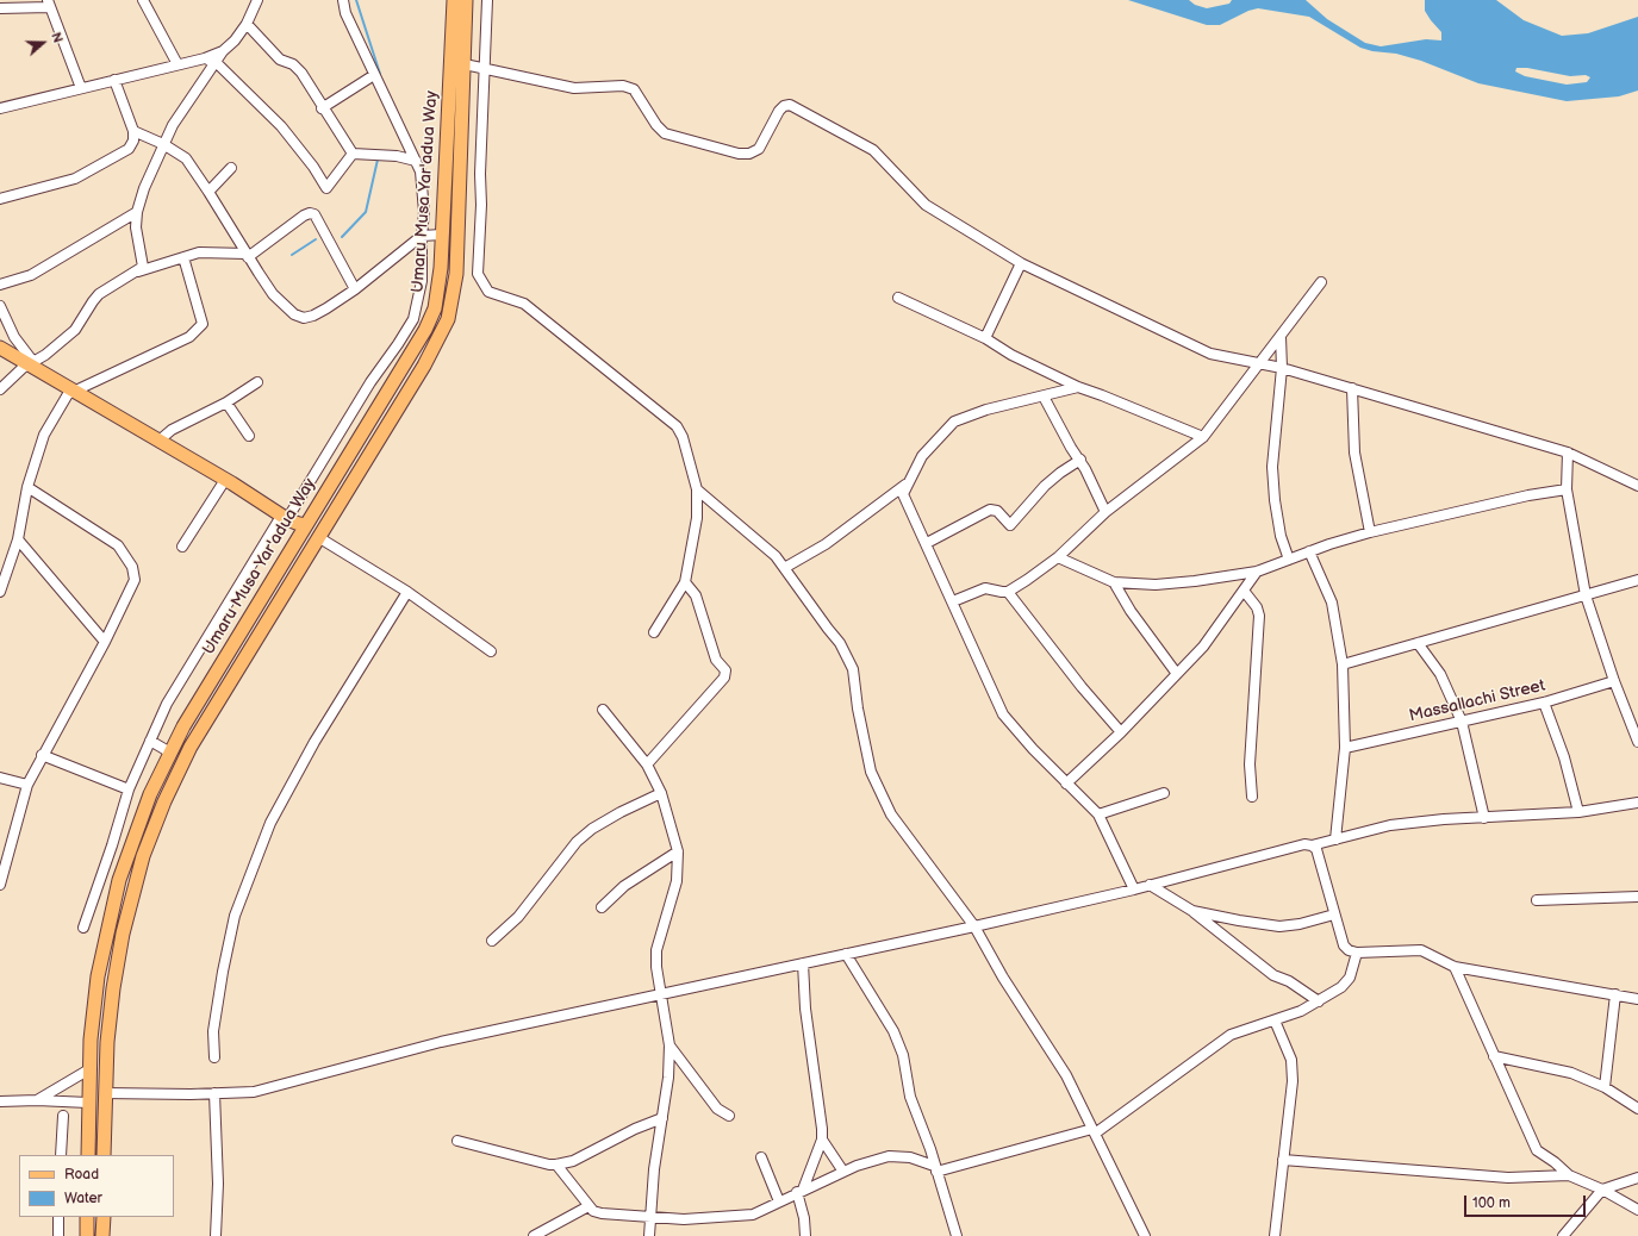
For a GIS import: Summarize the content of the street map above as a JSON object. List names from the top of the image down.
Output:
{
  "streets": {
    "main road": ["Umaru Musa Yar'adua Way"],
    "street": ["Massallachi Street"]
  },
  "legend": ["Road", "Water"],
  "scale_bar": "100 m",
  "north": "right"
}
